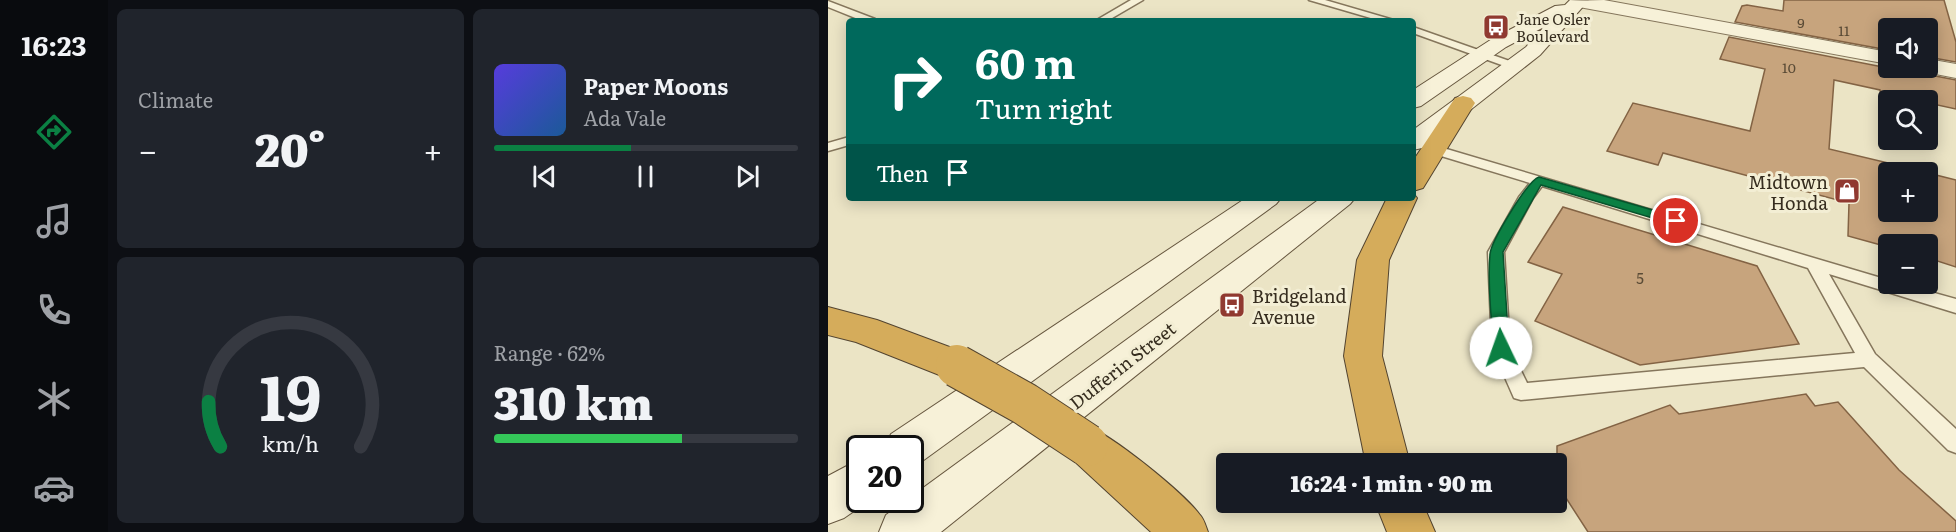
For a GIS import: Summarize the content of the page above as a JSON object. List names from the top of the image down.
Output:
{
  "streets": {
    "main road": ["Dufferin Street"]
  },
  "places": {
    "bus stop": ["Jane Osler Boulevard", "Bridgeland Avenue"],
    "shop": ["Midtown Honda"]
  },
  "house_numbers": [
    "9",
    "11",
    "10",
    "5"
  ],
  "page": {
    "tabs": "16:23",
    "tile": [
      "Climate",
      ["Range · 62%", "310 km"]
    ],
    "map_buttons": ["+", "−"],
    "turn": ["60 m", "Turn right"],
    "song": ["Paper Moons", "Ada Vale"],
    "heat": ["−", "20°", "+"],
    "then": "Then",
    "limit": "20",
    "trip": "16:24 · 1 min · 90 m",
    "gauge": ["19", "km/h"]
  }
}
